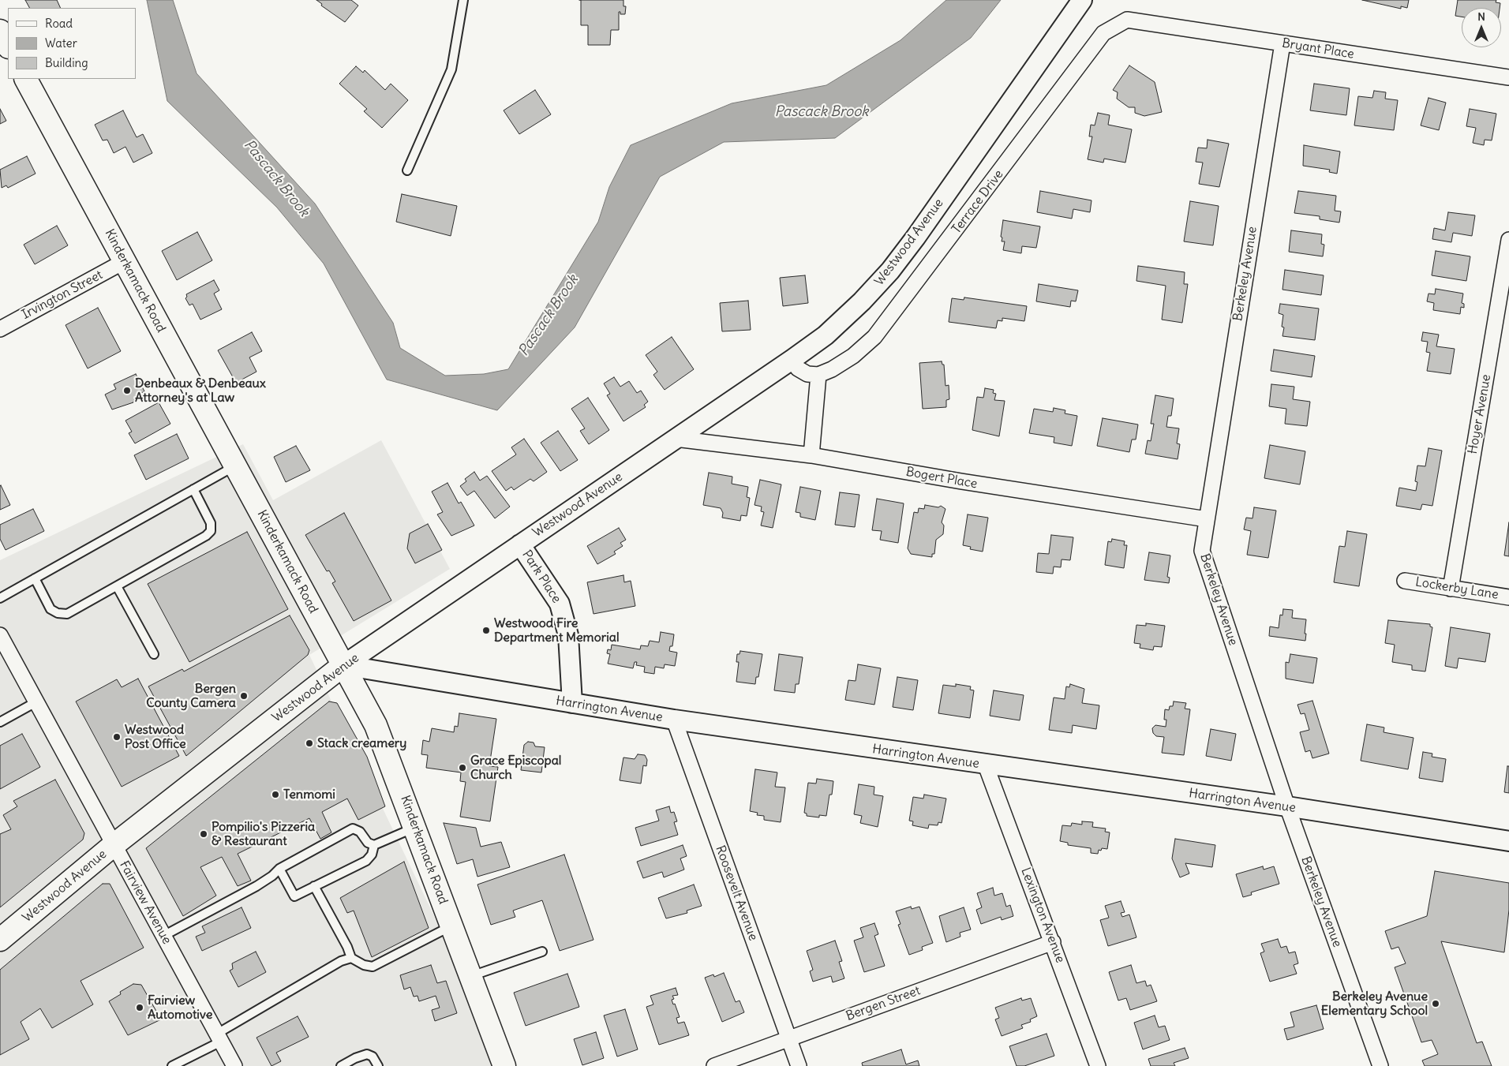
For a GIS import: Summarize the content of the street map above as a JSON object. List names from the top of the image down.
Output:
{
  "streets": {
    "main road": ["Westwood Avenue", "Kinderkamack Road"],
    "street": [
      "Bryant Place",
      "Terrace Drive",
      "Berkeley Avenue",
      "Irvington Street",
      "Hoyer Avenue",
      "Bogert Place",
      "Park Place",
      "Lockerby Lane",
      "Harrington Avenue",
      "Roosevelt Avenue",
      "Fairview Avenue",
      "Lexington Avenue",
      "Bergen Street"
    ]
  },
  "crossings": [
    ["Bryant Place", "Terrace Drive"],
    ["Bryant Place", "Berkeley Avenue"],
    ["Westwood Avenue", "Kinderkamack Road"],
    ["Westwood Avenue", "Bogert Place"],
    ["Westwood Avenue", "Park Place"],
    ["Westwood Avenue", "Harrington Avenue"],
    ["Westwood Avenue", "Fairview Avenue"],
    ["Berkeley Avenue", "Bogert Place"],
    ["Berkeley Avenue", "Harrington Avenue"],
    ["Kinderkamack Road", "Irvington Street"],
    ["Kinderkamack Road", "Harrington Avenue"],
    ["Hoyer Avenue", "Lockerby Lane"],
    ["Park Place", "Harrington Avenue"],
    ["Harrington Avenue", "Roosevelt Avenue"],
    ["Harrington Avenue", "Lexington Avenue"],
    ["Roosevelt Avenue", "Bergen Street"],
    ["Lexington Avenue", "Bergen Street"]
  ],
  "water": ["Pascack Brook"],
  "places": [
    "Denbeaux & Denbeaux Attorney's at Law",
    "Westwood Fire Department Memorial",
    "Bergen County Camera",
    "Westwood Post Office",
    "Stack creamery",
    "Grace Episcopal Church",
    "Tenmomi",
    "Pompilio's Pizzeria & Restaurant",
    "Berkeley Avenue Elementary School",
    "Fairview Automotive"
  ],
  "legend": ["Road", "Water", "Building"],
  "north": "top"
}
